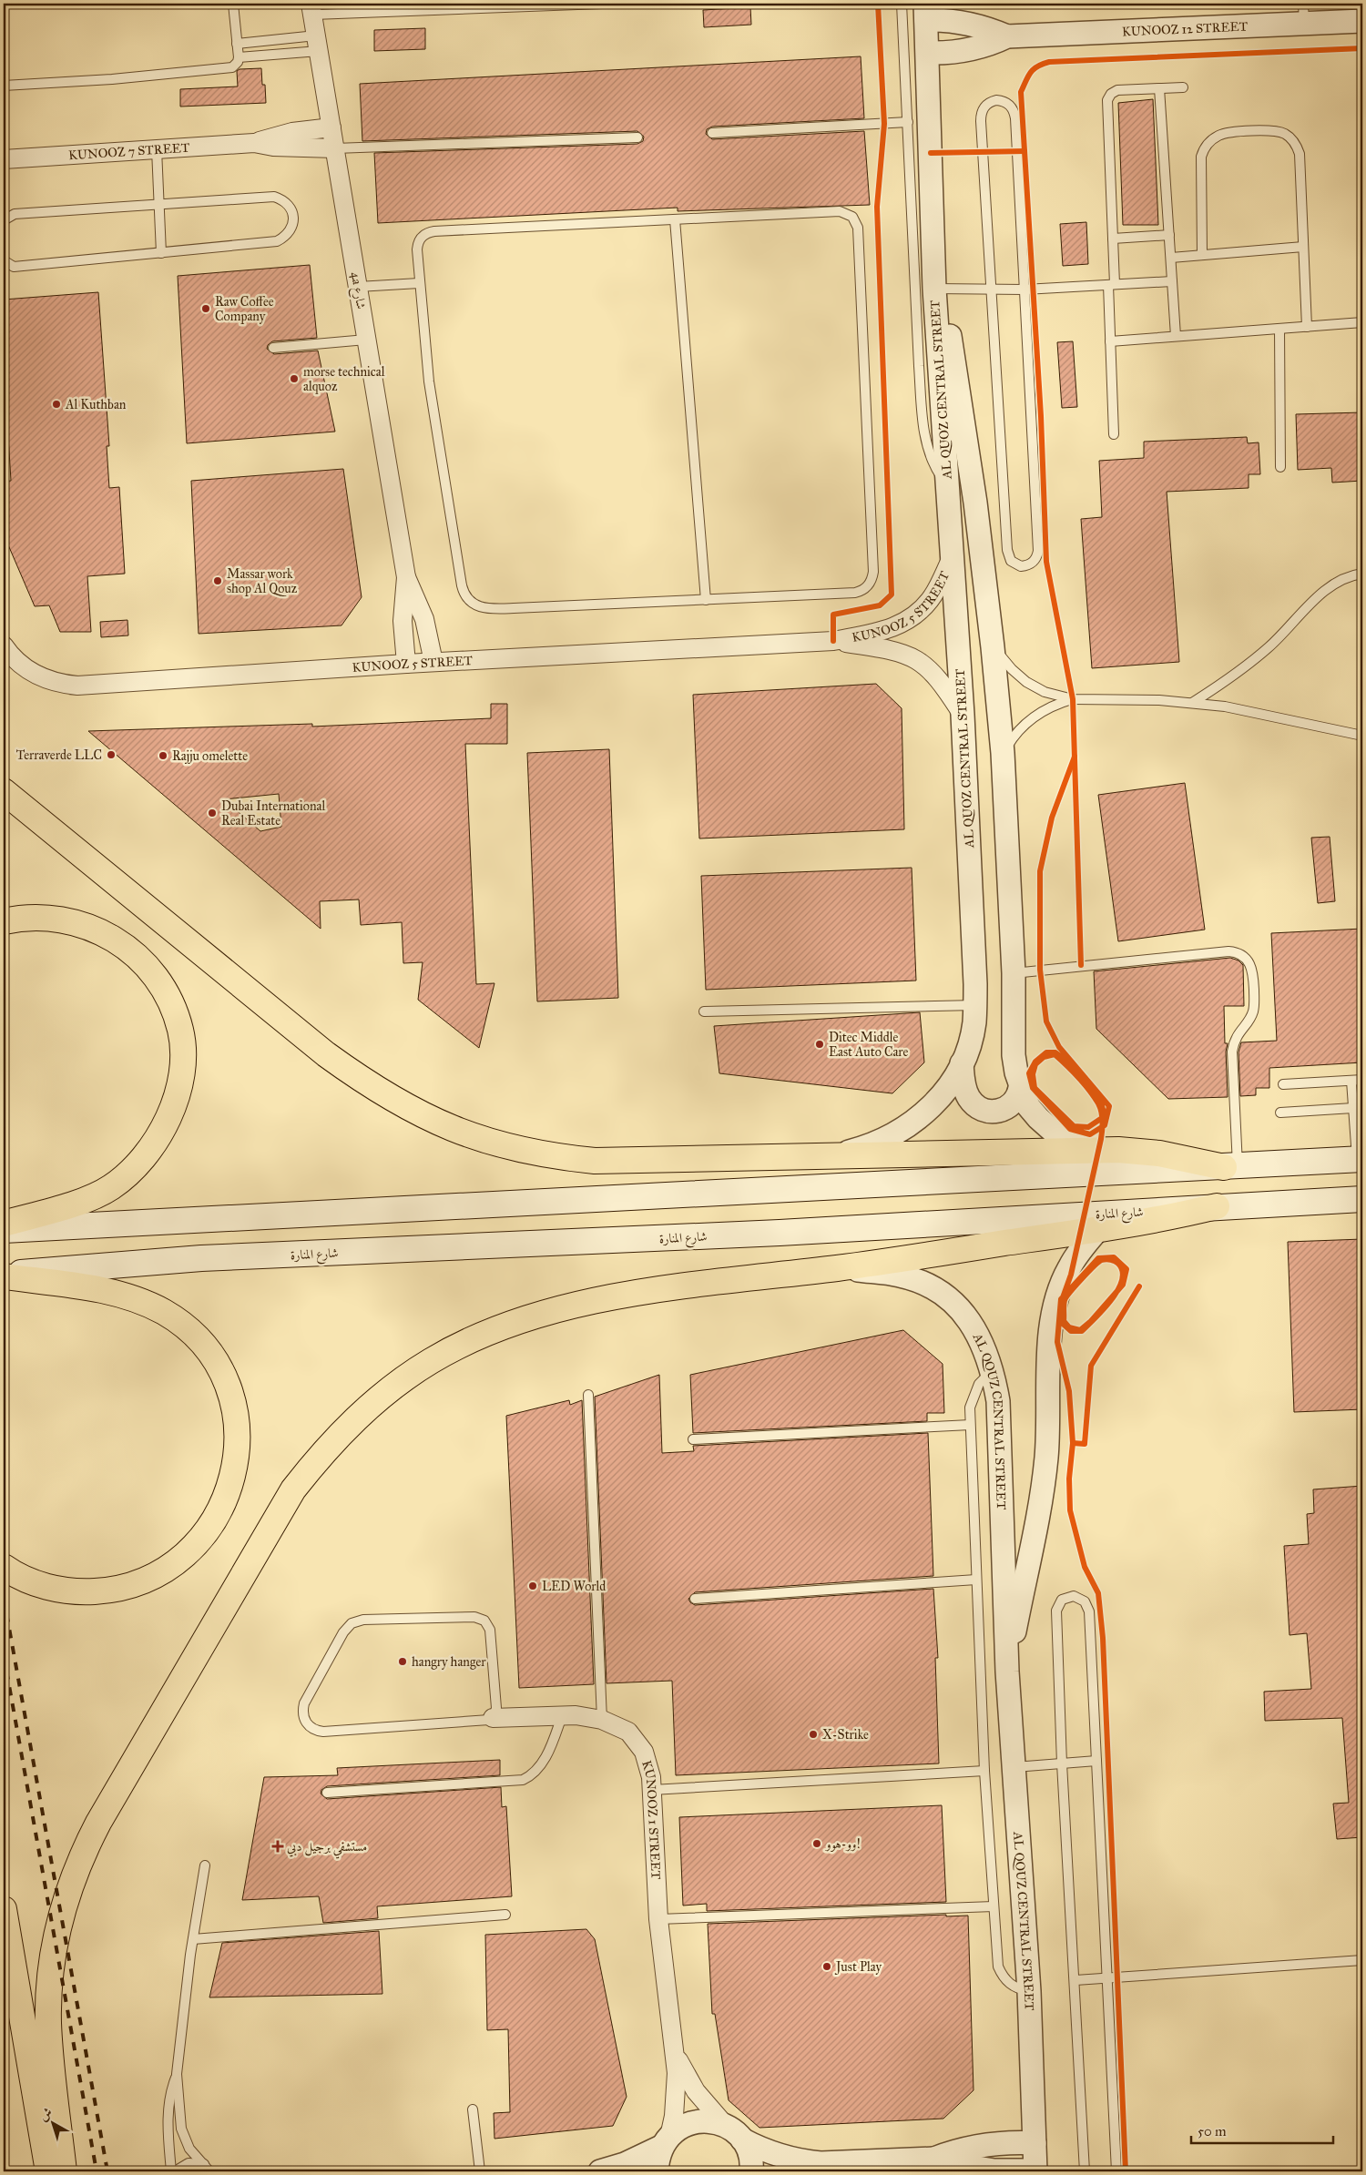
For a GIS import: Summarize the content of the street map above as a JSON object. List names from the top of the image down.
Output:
{
  "streets": {
    "main road": ["شارع المنارة"],
    "street": [
      "KUNOOZ 12 STREET",
      "KUNOOZ 7 STREET",
      "4a شارع",
      "AL QUOZ CENTRAL STREET",
      "KUNOOZ 5 STREET",
      "AL QOUZ CENTRAL STREET",
      "KUNOOZ 1 STREET"
    ]
  },
  "crossings": [
    ["KUNOOZ 12 STREET", "AL QUOZ CENTRAL STREET"],
    ["KUNOOZ 7 STREET", "4a شارع"],
    ["4a شارع", "KUNOOZ 5 STREET"],
    ["AL QUOZ CENTRAL STREET", "KUNOOZ 5 STREET"]
  ],
  "places": {
    "other": [
      "Raw Coffee Company",
      "morse technical alquoz",
      "Al Kuthban",
      "Massar work shop Al Qouz",
      "Terraverde LLC",
      "Rajju omelette",
      "Dubai International Real Estate",
      "Ditec Middle East Auto Care",
      "LED World",
      "hangry hanger",
      "X-Strike",
      "وو-هوو!",
      "Just Play"
    ],
    "health": ["مستشفي برجيل دبي"]
  },
  "scale_bar": "50 m",
  "north": "top left"
}
